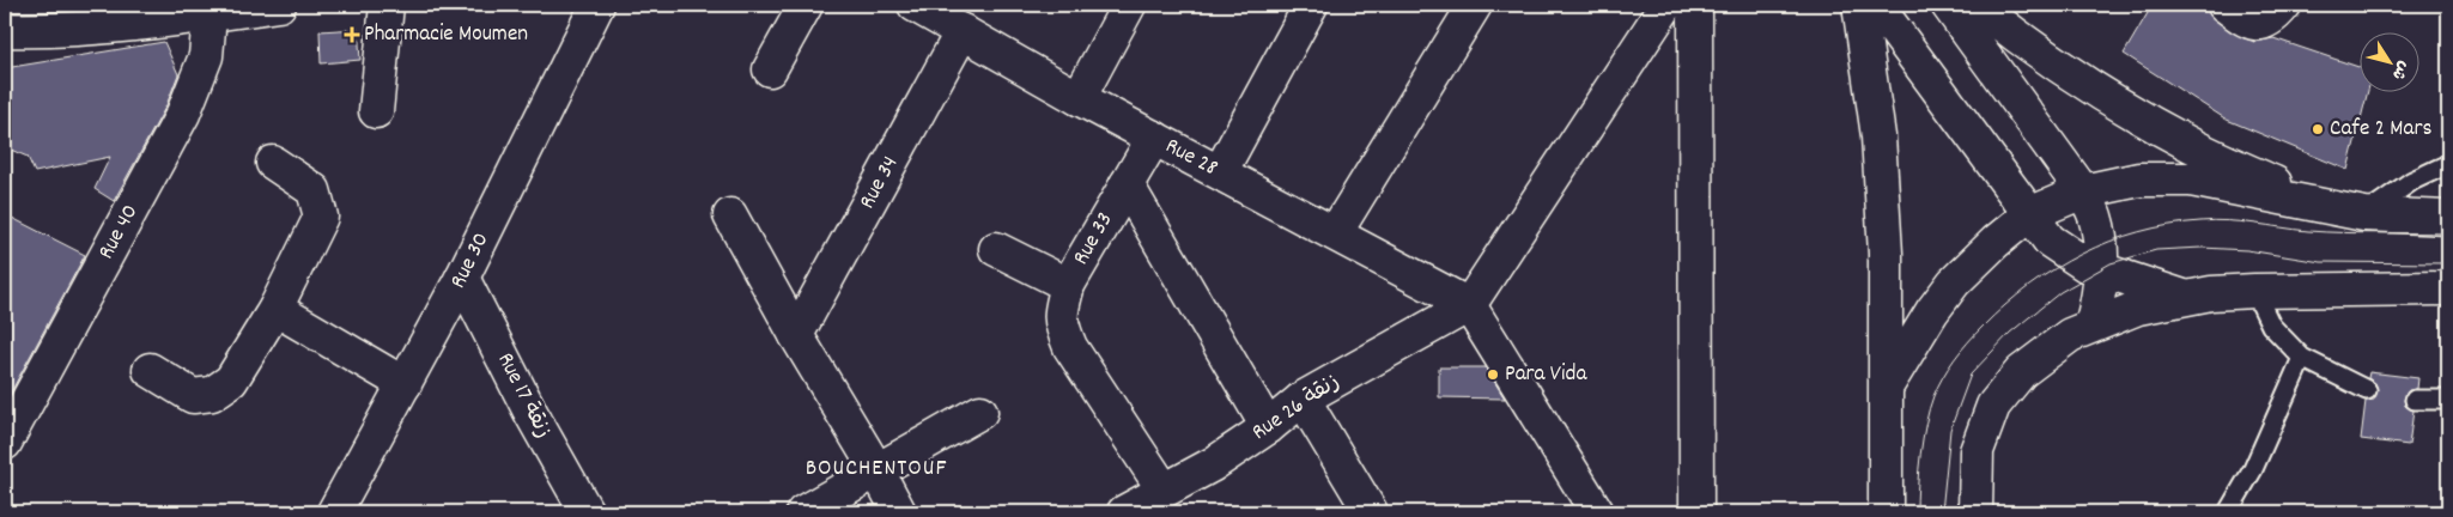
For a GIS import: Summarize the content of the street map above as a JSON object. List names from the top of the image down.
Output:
{
  "streets": {
    "street": [
      "Rue 28",
      "Rue 34",
      "Rue 40",
      "Rue 33",
      "Rue 30",
      "Rue 17 زنقة",
      "Rue 26 زنقة"
    ]
  },
  "crossings": [
    ["Rue 28", "Rue 34"],
    ["Rue 28", "Rue 33"],
    ["Rue 28", "Rue 26 زنقة"],
    ["Rue 33", "Rue 26 زنقة"],
    ["Rue 30", "Rue 17 زنقة"]
  ],
  "districts": ["BOUCHENTOUF"],
  "places": {
    "health": ["Pharmacie Moumen"],
    "other": ["Cafe 2 Mars", "Para Vida"]
  },
  "north": "bottom right"
}
